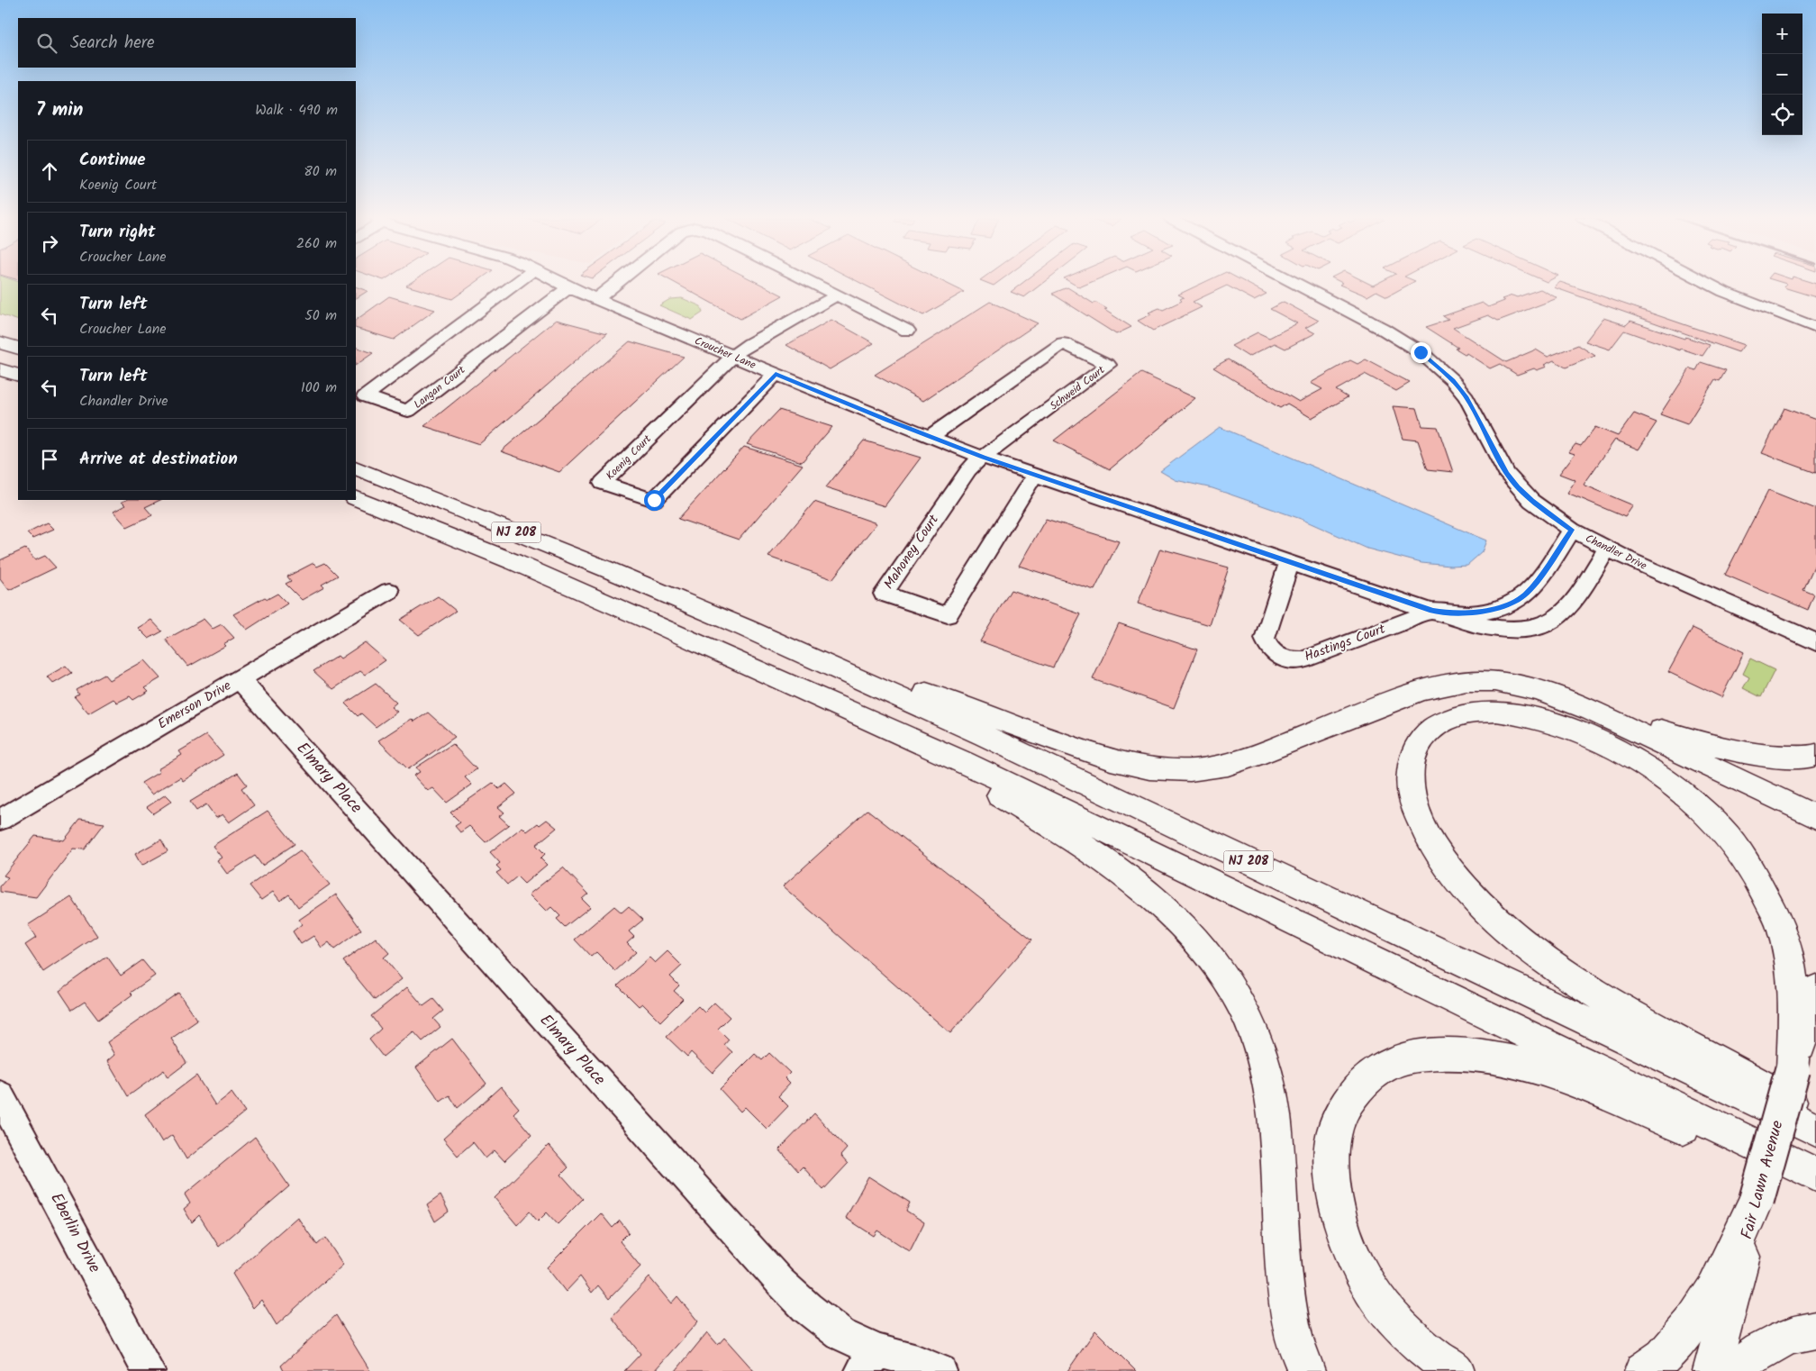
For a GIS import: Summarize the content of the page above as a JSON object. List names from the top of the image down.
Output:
{
  "streets": {
    "main road": ["NJ 208", "Fair Lawn Avenue"],
    "street": [
      "Croucher Lane",
      "Langan Court",
      "Schweid Court",
      "Koenig Court",
      "Mahoney Court",
      "Chandler Drive",
      "Hastings Court",
      "Emerson Drive",
      "Elmary Place",
      "Eberlin Drive"
    ]
  },
  "crossings": [
    ["Croucher Lane", "Langan Court"],
    ["Croucher Lane", "Schweid Court"],
    ["Croucher Lane", "Koenig Court"],
    ["Croucher Lane", "Mahoney Court"],
    ["Croucher Lane", "Chandler Drive"],
    ["Croucher Lane", "Hastings Court"],
    ["Schweid Court", "Mahoney Court"],
    ["Emerson Drive", "Elmary Place"]
  ],
  "page": {
    "map_buttons": ["+", "−"],
    "search": "Search here",
    "heading": ["7 min", "Walk · 490 m"],
    "list": [
      ["Continue", "Koenig Court", "80 m"],
      ["Turn right", "Croucher Lane", "260 m"],
      ["Turn left", "Croucher Lane", "50 m"],
      ["Turn left", "Chandler Drive", "100 m"],
      "Arrive at destination"
    ]
  }
}
